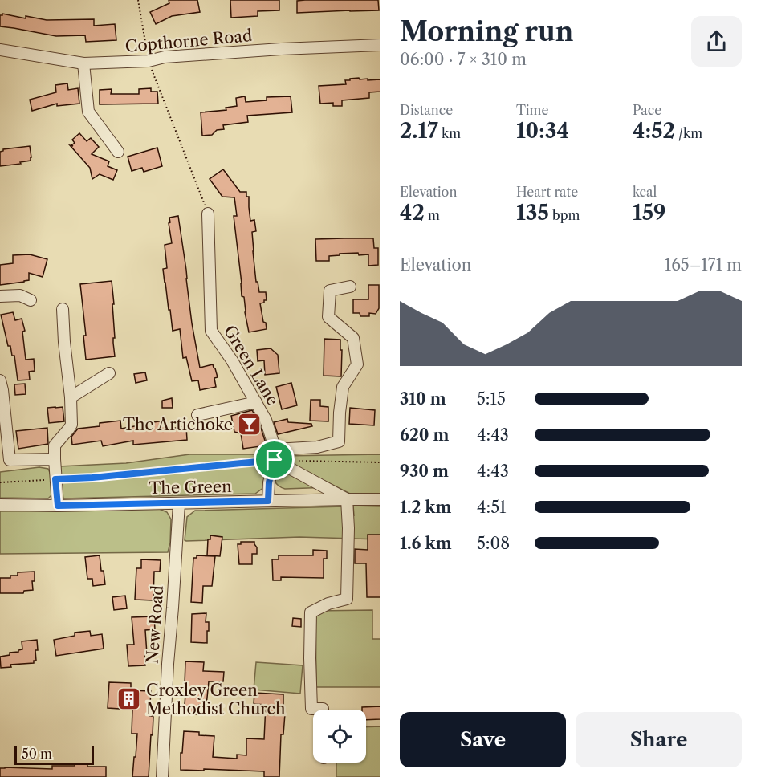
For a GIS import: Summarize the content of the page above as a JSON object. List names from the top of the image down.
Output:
{
  "streets": {
    "street": [
      "Copthorne Road",
      "Green Lane",
      "The Green",
      "New Road"
    ]
  },
  "crossings": [
    ["The Green", "New Road"]
  ],
  "places": {
    "bar": ["The Artichoke"],
    "building": ["Croxley Green Methodist Church"]
  },
  "scale_bar": "50 m",
  "page": {
    "heading": ["Morning run", "06:00 · 7 × 310 m"],
    "stats": [
      ["Distance", "2.17 km"],
      ["Time", "10:34"],
      ["Pace", "4:52 /km"],
      ["Elevation", "42 m"],
      ["Heart rate", "135 bpm"],
      ["kcal", "159"]
    ],
    "chart": ["Elevation", "165–171 m"],
    "list": [
      {
        "name": "310 m",
        "note": "5:15"
      },
      {
        "name": "620 m",
        "note": "4:43"
      },
      {
        "name": "930 m",
        "note": "4:43"
      },
      {
        "name": "1.2 km",
        "note": "4:51"
      },
      {
        "name": "1.6 km",
        "note": "5:08"
      }
    ],
    "buttons": ["Save", "Share"],
    "scale": "50 m"
  }
}
